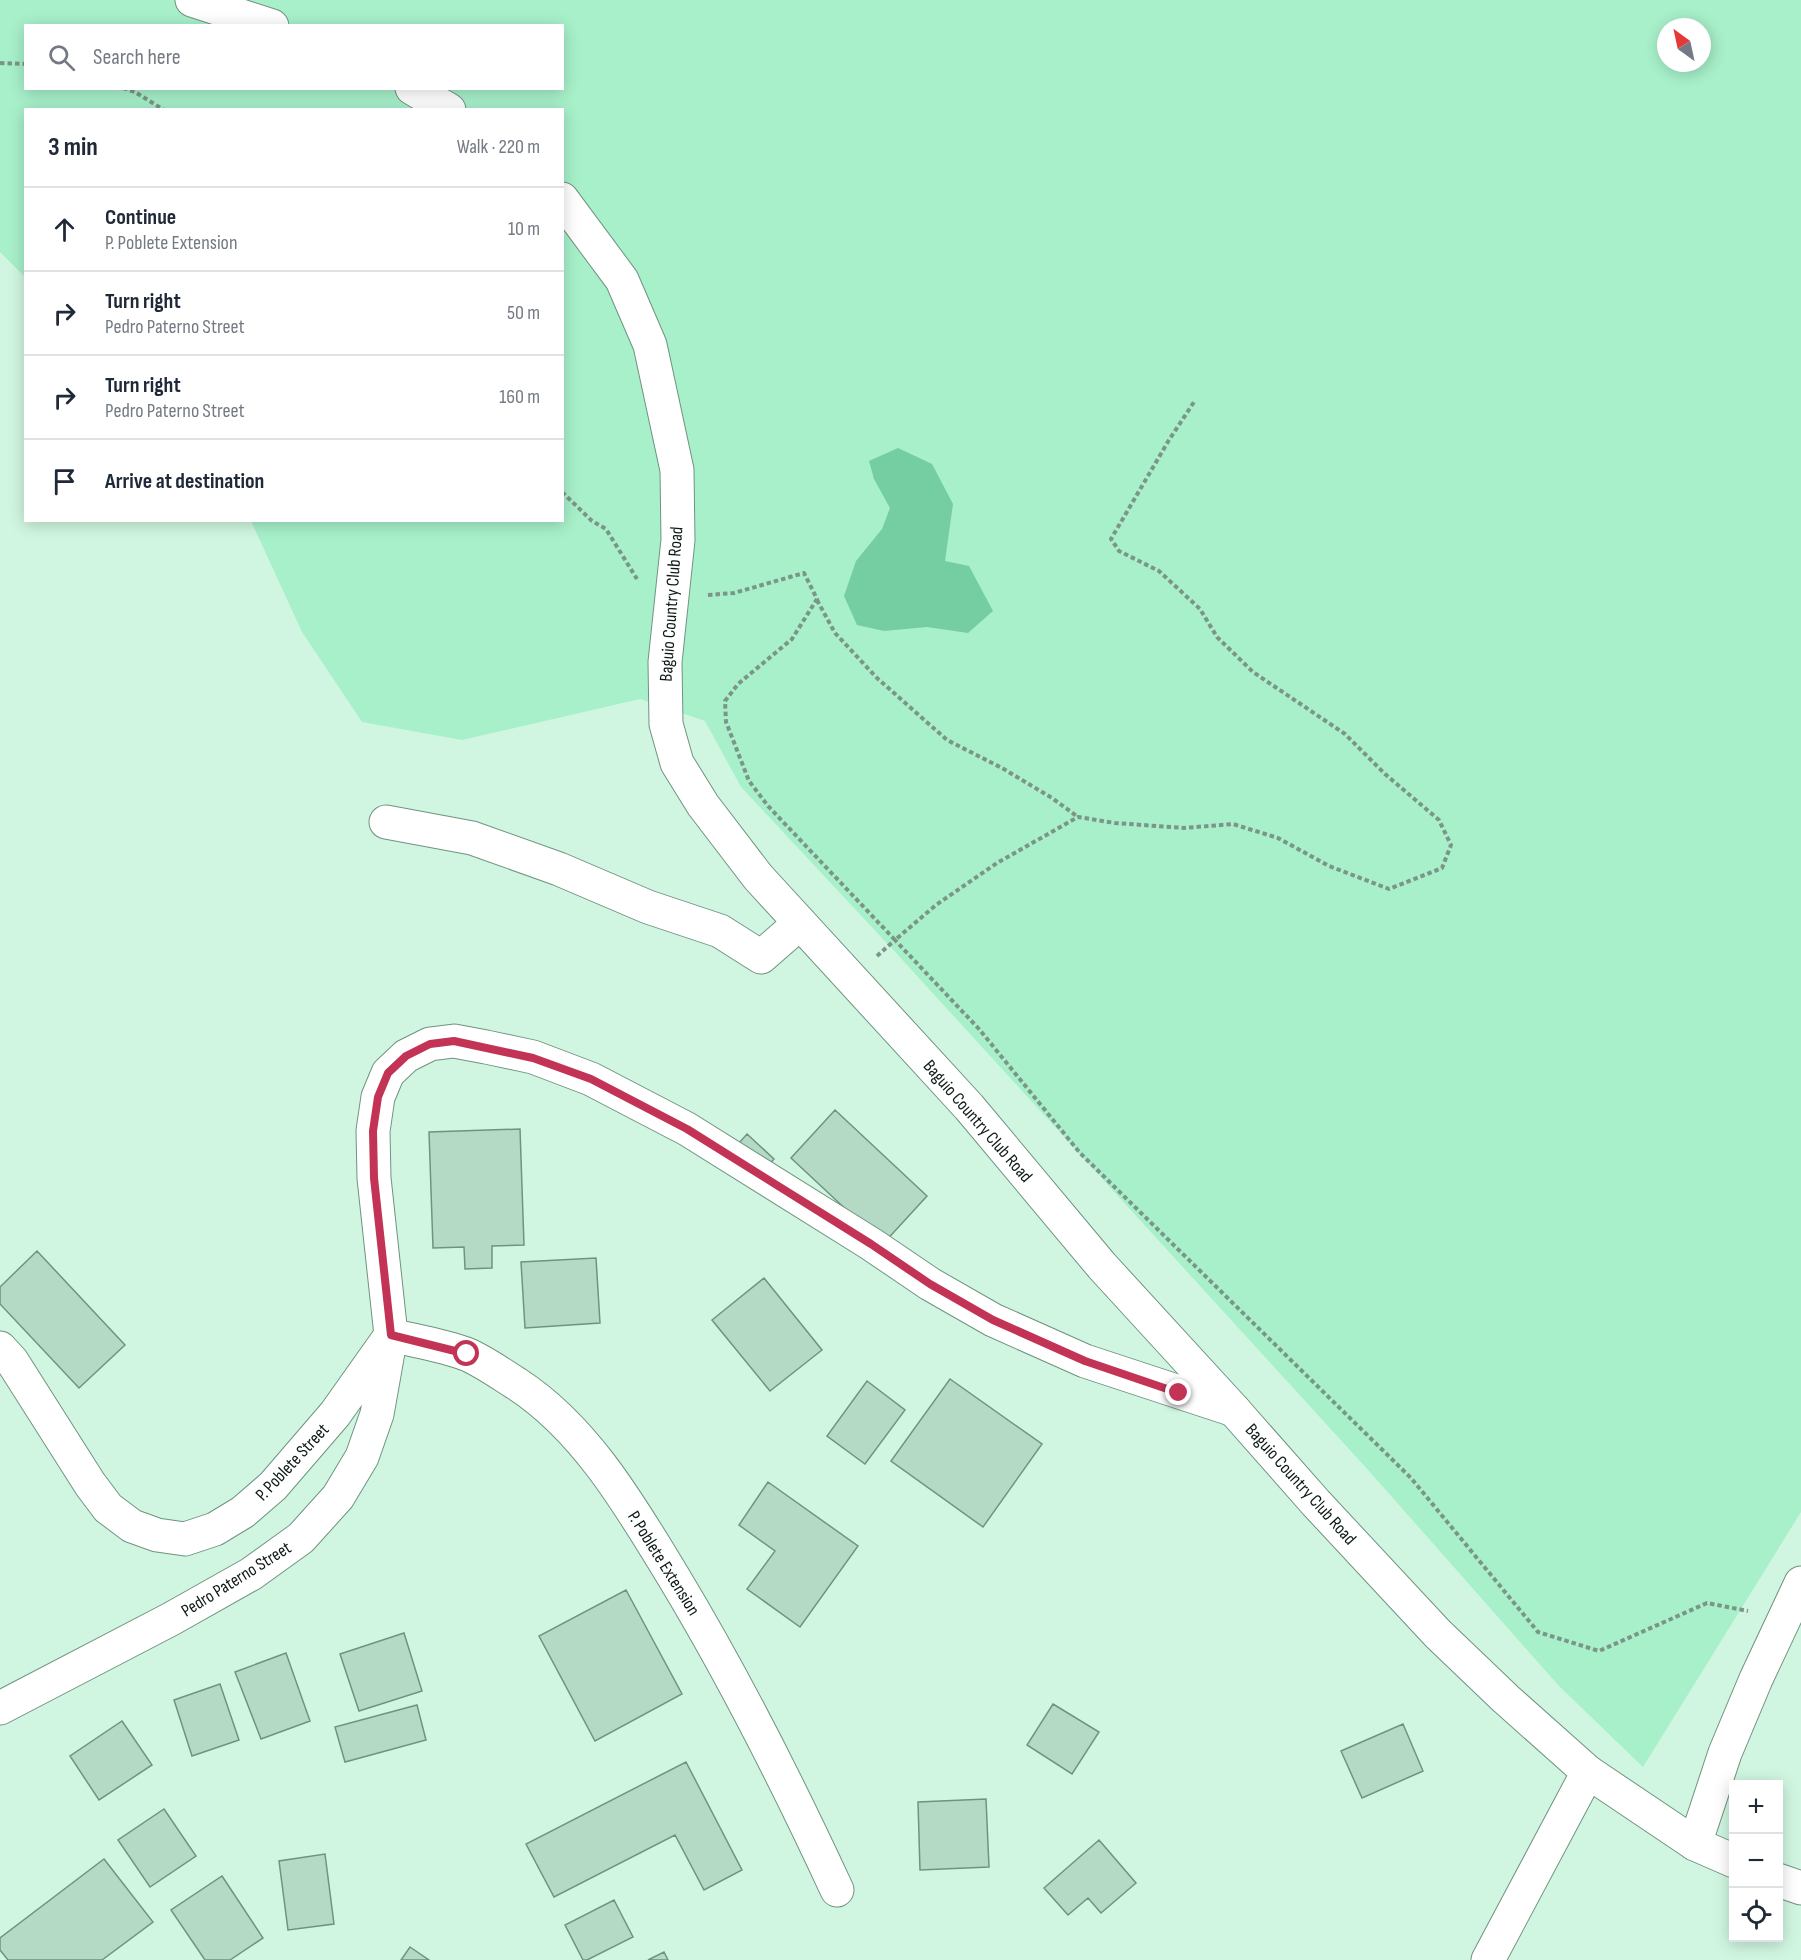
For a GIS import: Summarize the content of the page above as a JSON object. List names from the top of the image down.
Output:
{
  "streets": {
    "street": [
      "Baguio Country Club Road",
      "P. Poblete Street",
      "P. Poblete Extension",
      "Pedro Paterno Street"
    ]
  },
  "crossings": [
    ["Baguio Country Club Road", "Pedro Paterno Street"],
    ["P. Poblete Street", "P. Poblete Extension"],
    ["P. Poblete Street", "Pedro Paterno Street"],
    ["P. Poblete Extension", "Pedro Paterno Street"]
  ],
  "north": "top left",
  "page": {
    "search": "Search here",
    "heading": ["3 min", "Walk · 220 m"],
    "list": [
      ["Continue", "P. Poblete Extension", "10 m"],
      ["Turn right", "Pedro Paterno Street", "50 m"],
      ["Turn right", "Pedro Paterno Street", "160 m"],
      "Arrive at destination"
    ],
    "map_buttons": ["+", "−"]
  }
}
